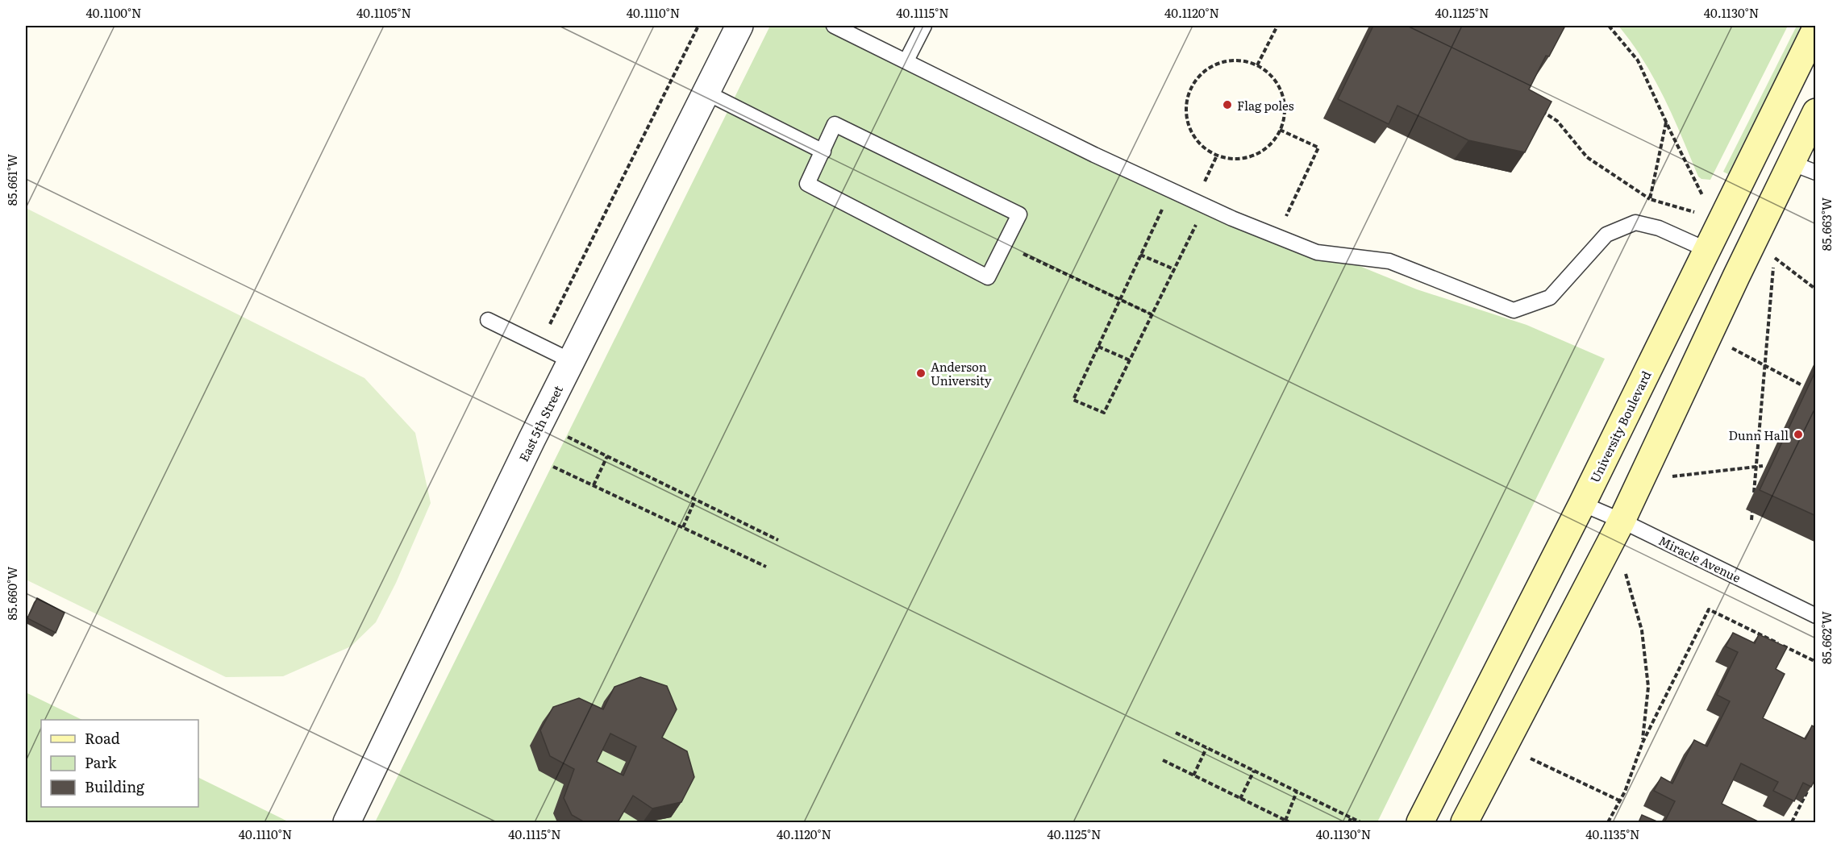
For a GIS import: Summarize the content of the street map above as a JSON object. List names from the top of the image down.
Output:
{
  "streets": {
    "main road": ["University Boulevard"],
    "street": ["East 5th Street"],
    "lane": ["Miracle Avenue"]
  },
  "crossings": [
    ["University Boulevard", "Miracle Avenue"]
  ],
  "places": ["Flag poles", "Anderson University", "Dunn Hall"],
  "legend": ["Road", "Park", "Building"],
  "coordinates": [
    "40.1100°N",
    "40.1105°N",
    "40.1110°N",
    "40.1115°N",
    "40.1120°N",
    "40.1125°N",
    "40.1130°N",
    "85.661°W",
    "85.663°W",
    "85.660°W",
    "85.662°W",
    "40.1135°N"
  ]
}
